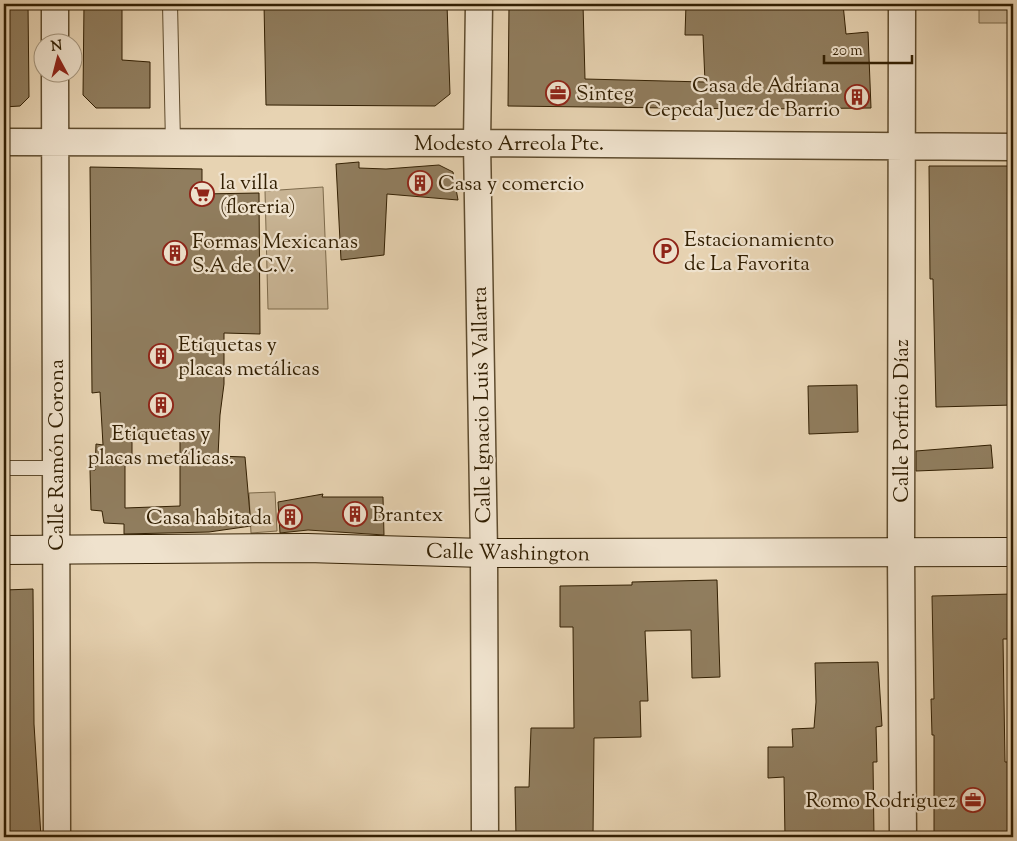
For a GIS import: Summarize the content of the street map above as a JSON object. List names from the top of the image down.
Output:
{
  "streets": {
    "main road": ["Calle Washington"],
    "street": [
      "Modesto Arreola Pte.",
      "Calle Ignacio Luis Vallarta",
      "Calle Porfirio Díaz",
      "Calle Ramón Corona"
    ]
  },
  "crossings": [
    ["Modesto Arreola Pte.", "Calle Ignacio Luis Vallarta"],
    ["Modesto Arreola Pte.", "Calle Porfirio Díaz"],
    ["Modesto Arreola Pte.", "Calle Ramón Corona"],
    ["Calle Ignacio Luis Vallarta", "Calle Washington"],
    ["Calle Porfirio Díaz", "Calle Washington"],
    ["Calle Ramón Corona", "Calle Washington"]
  ],
  "places": {
    "office": ["Sinteg", "Romo Rodriguez"],
    "building": [
      "Casa de Adriana Cepeda Juez de Barrio",
      "Casa y comercio",
      "Formas Mexicanas S.A de C.V.",
      "Etiquetas y placas metálicas",
      "Etiquetas y placas metálicas.",
      "Brantex",
      "Casa habitada"
    ],
    "supermarket": ["la villa (floreria)"],
    "parking": ["Estacionamiento de La Favorita"]
  },
  "scale_bar": "20 m",
  "north": "top"
}
